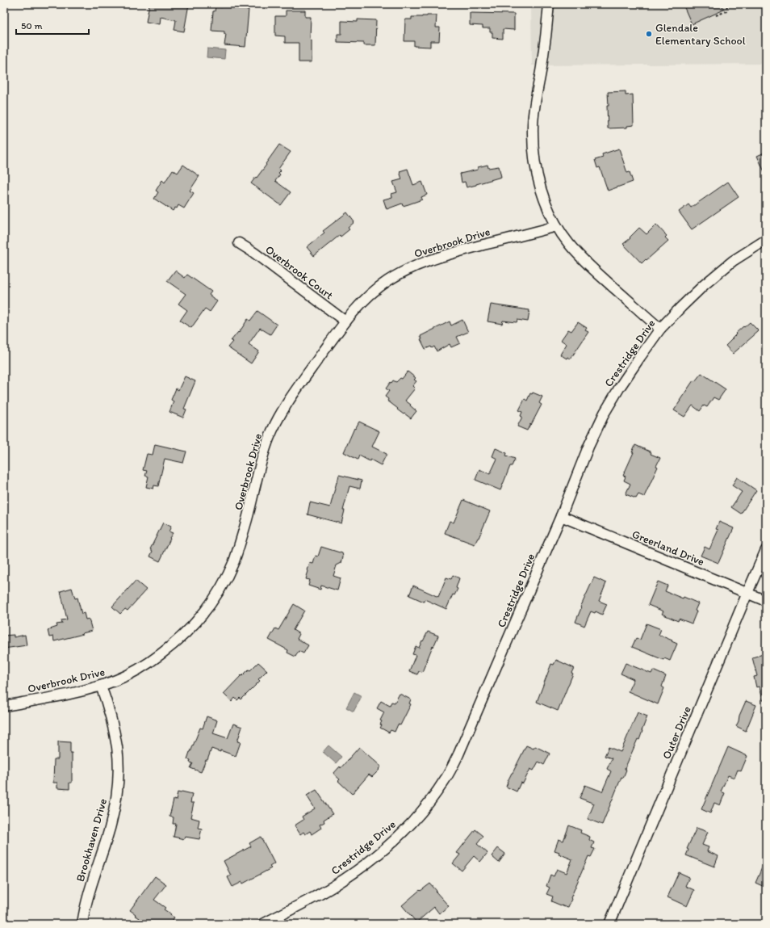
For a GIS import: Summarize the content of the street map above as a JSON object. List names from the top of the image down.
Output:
{
  "streets": {
    "street": [
      "Overbrook Drive",
      "Overbrook Court",
      "Crestridge Drive",
      "Greerland Drive",
      "Outer Drive",
      "Brookhaven Drive"
    ]
  },
  "crossings": [
    ["Overbrook Drive", "Overbrook Court"],
    ["Overbrook Drive", "Brookhaven Drive"],
    ["Crestridge Drive", "Greerland Drive"],
    ["Greerland Drive", "Outer Drive"]
  ],
  "places": ["Glendale Elementary School"],
  "scale_bar": "50 m"
}
